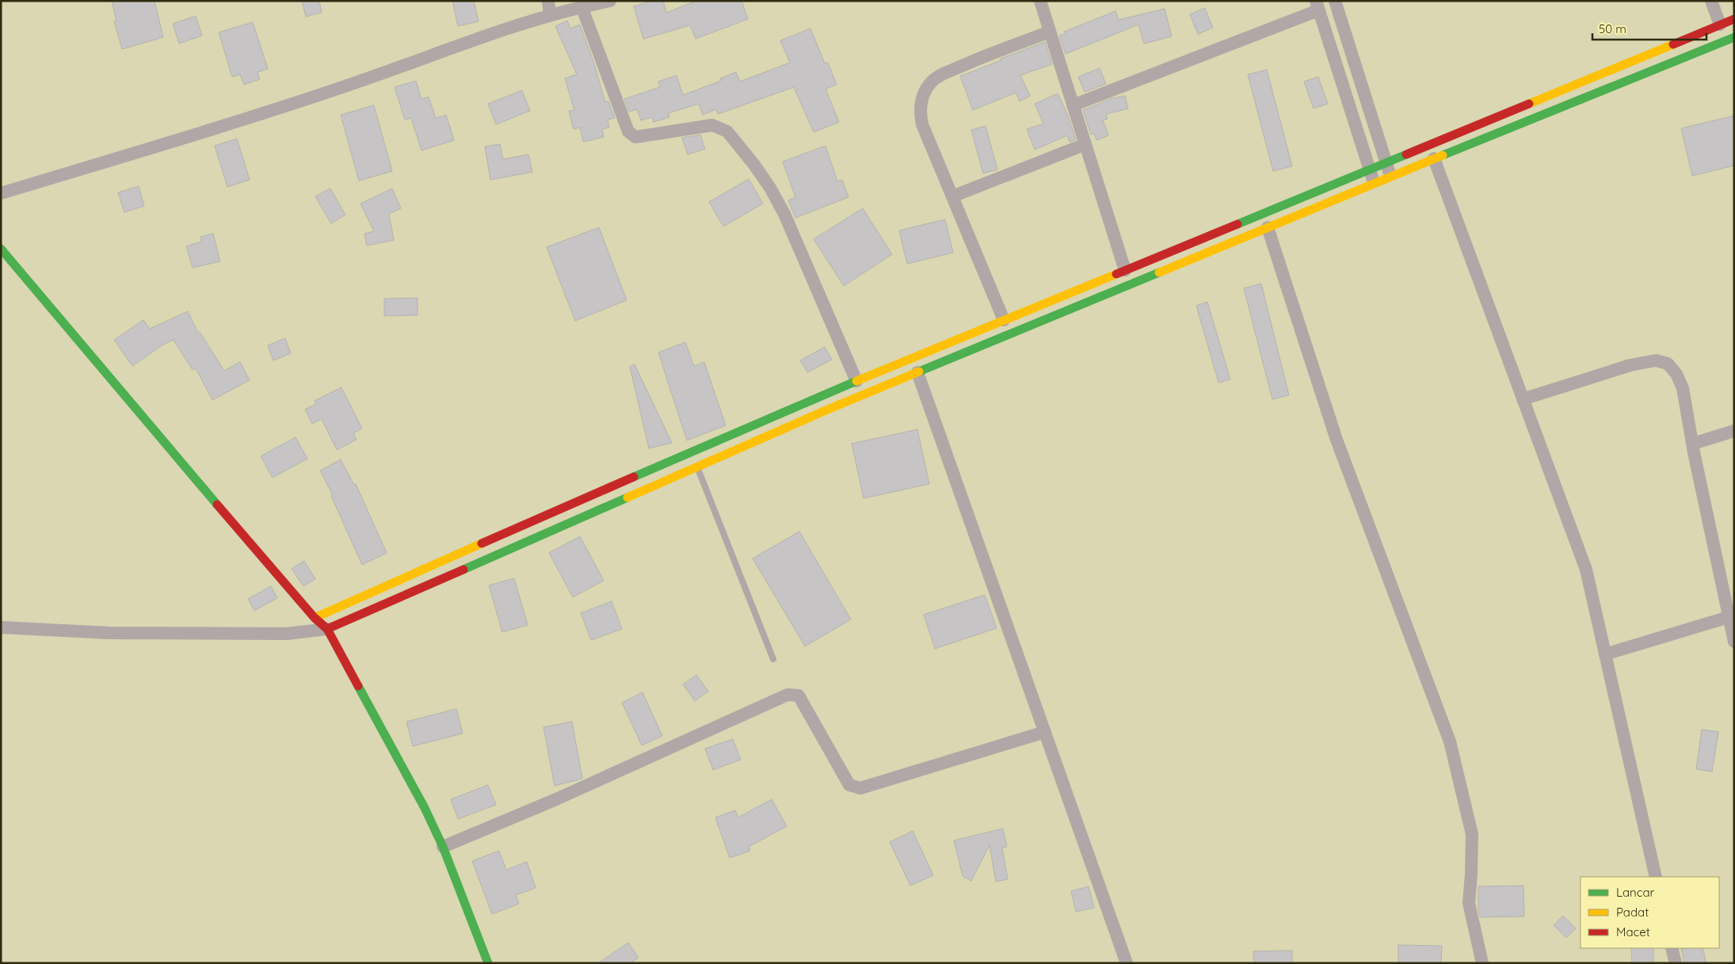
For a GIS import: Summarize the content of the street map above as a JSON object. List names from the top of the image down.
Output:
{
  "legend": ["Lancar", "Padat", "Macet"],
  "scale_bar": "50 m"
}
